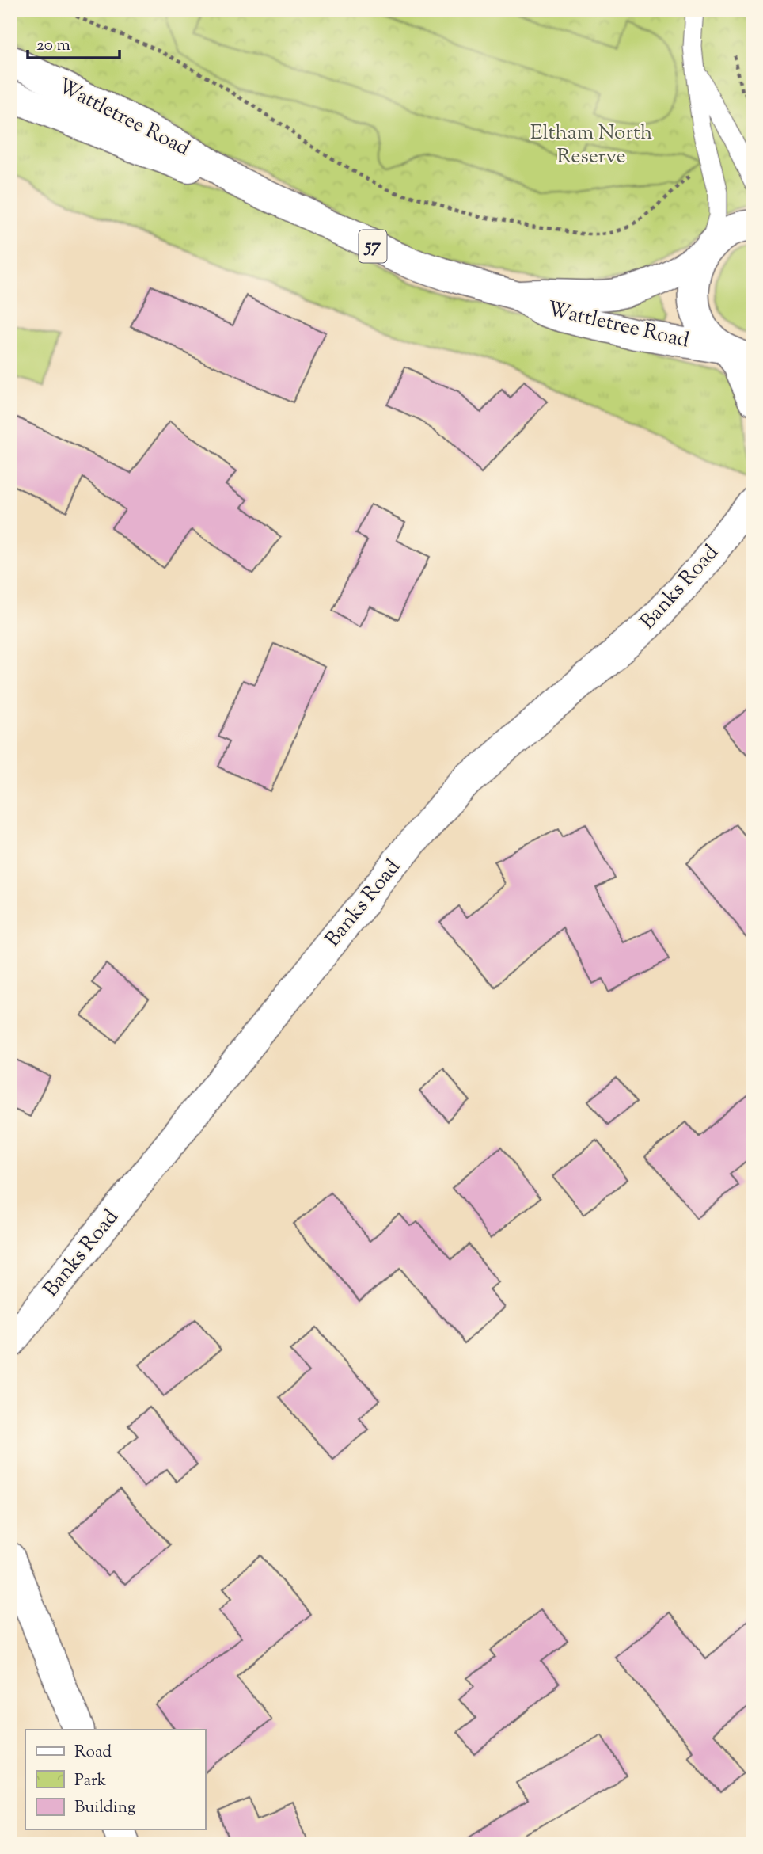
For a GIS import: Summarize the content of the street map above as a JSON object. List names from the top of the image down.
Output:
{
  "streets": {
    "street": ["Wattletree Road", "57", "Banks Road"]
  },
  "crossings": [
    ["Wattletree Road", "57"]
  ],
  "parks": ["Eltham North Reserve"],
  "legend": ["Road", "Park", "Building"],
  "scale_bar": "20 m"
}
